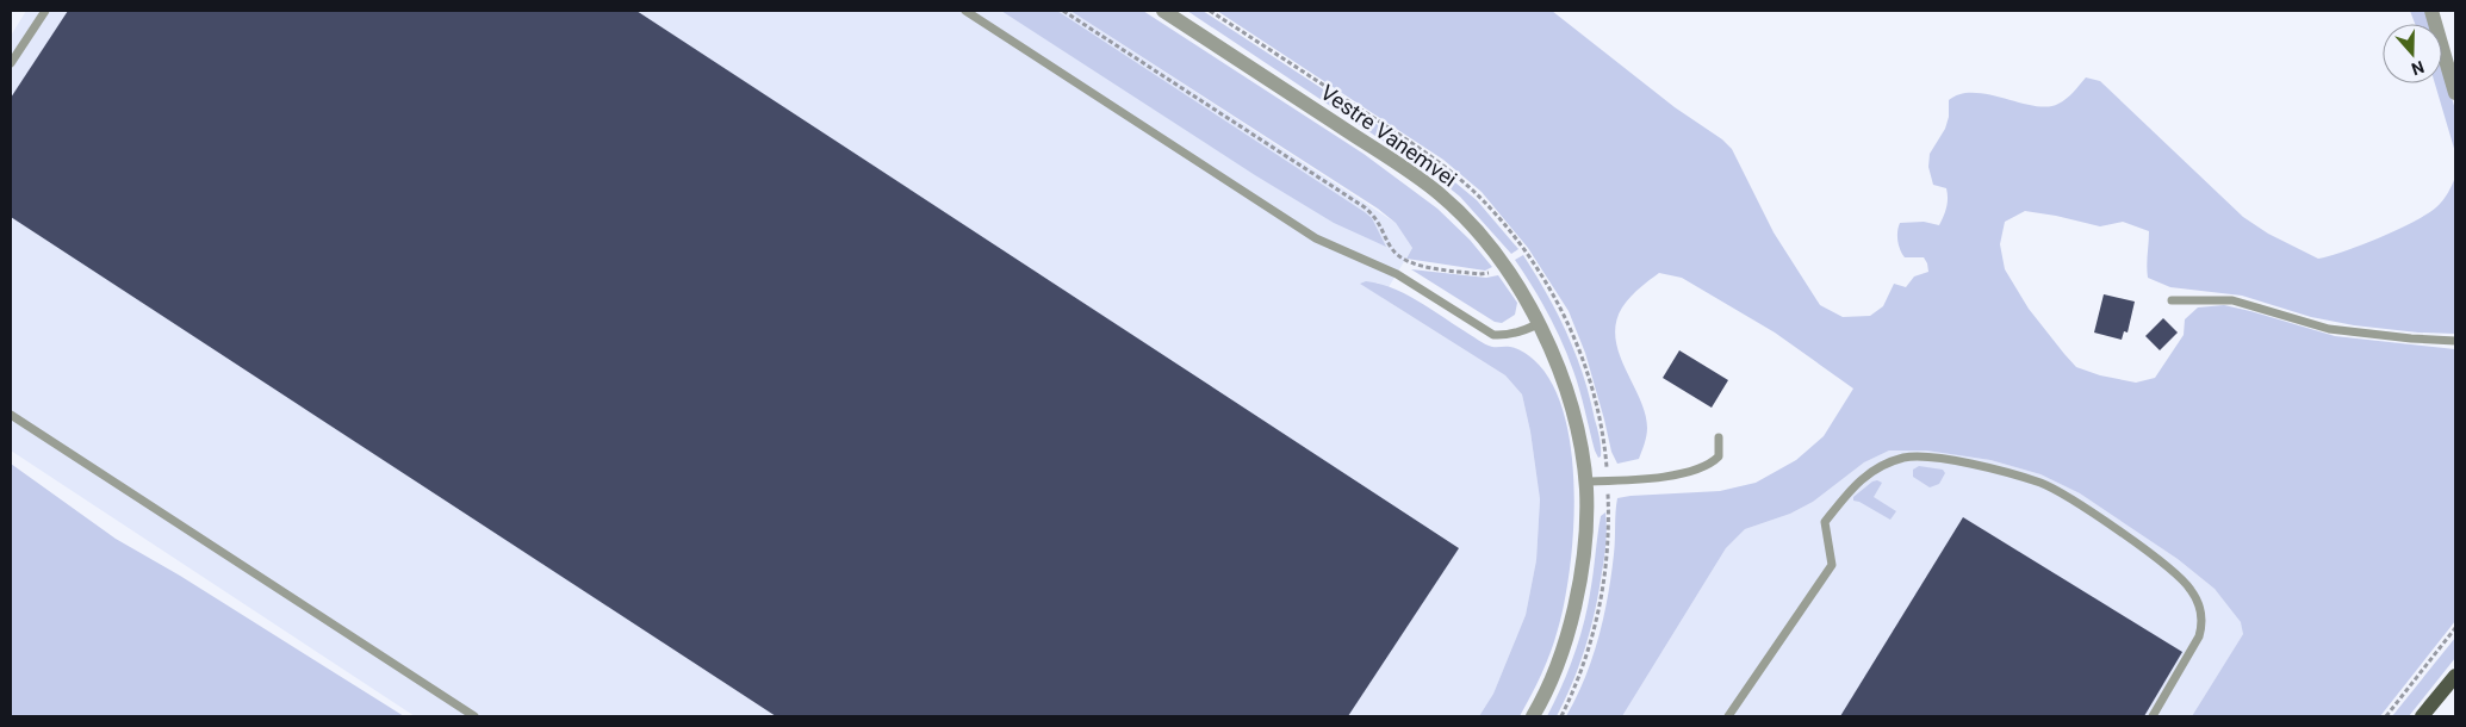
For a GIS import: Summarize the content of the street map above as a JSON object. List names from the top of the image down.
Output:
{
  "streets": {
    "street": ["Vestre Vanemvei"]
  },
  "north": "bottom"
}
